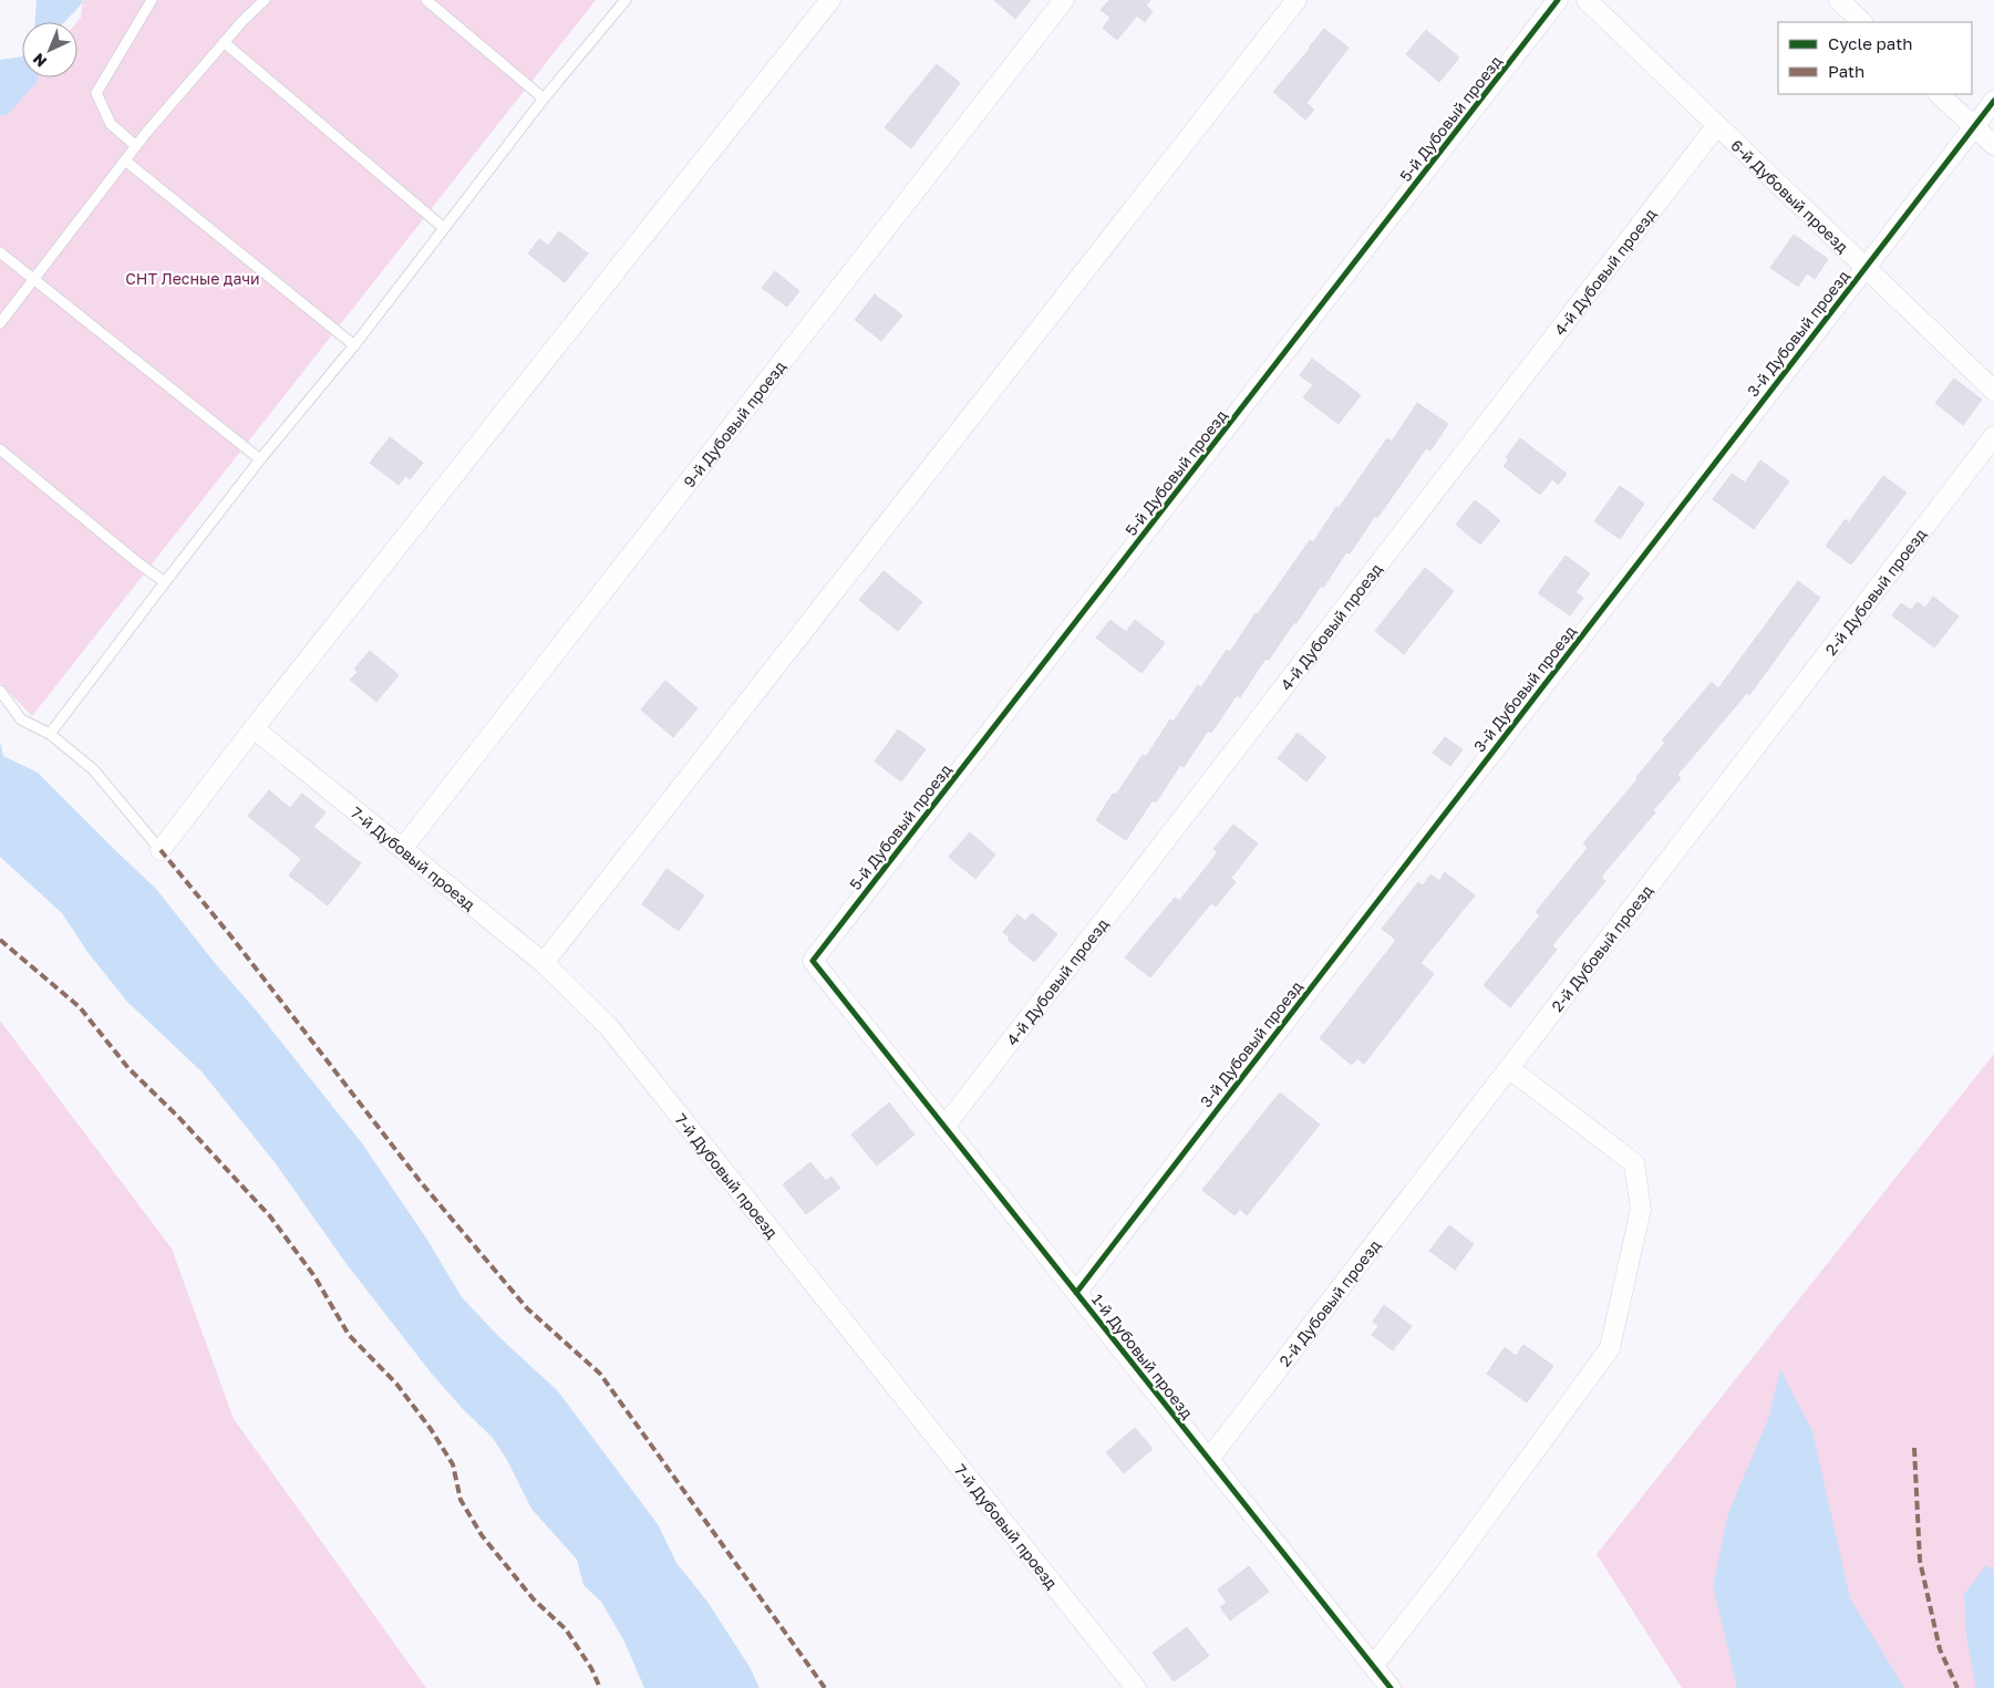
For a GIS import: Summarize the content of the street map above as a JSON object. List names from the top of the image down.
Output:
{
  "streets": {
    "street": [
      "5-й Дубовый проезд",
      "6-й Дубовый проезд",
      "4-й Дубовый проезд",
      "3-й Дубовый проезд",
      "9-й Дубовый проезд",
      "2-й Дубовый проезд",
      "7-й Дубовый проезд",
      "1-й Дубовый проезд"
    ]
  },
  "crossings": [
    ["5-й Дубовый проезд", "1-й Дубовый проезд"],
    ["6-й Дубовый проезд", "4-й Дубовый проезд"],
    ["6-й Дубовый проезд", "3-й Дубовый проезд"],
    ["4-й Дубовый проезд", "1-й Дубовый проезд"],
    ["3-й Дубовый проезд", "1-й Дубовый проезд"],
    ["9-й Дубовый проезд", "7-й Дубовый проезд"],
    ["2-й Дубовый проезд", "1-й Дубовый проезд"]
  ],
  "parks": ["СНТ Лесные дачи"],
  "legend": ["Cycle path", "Path"],
  "north": "bottom left"
}
